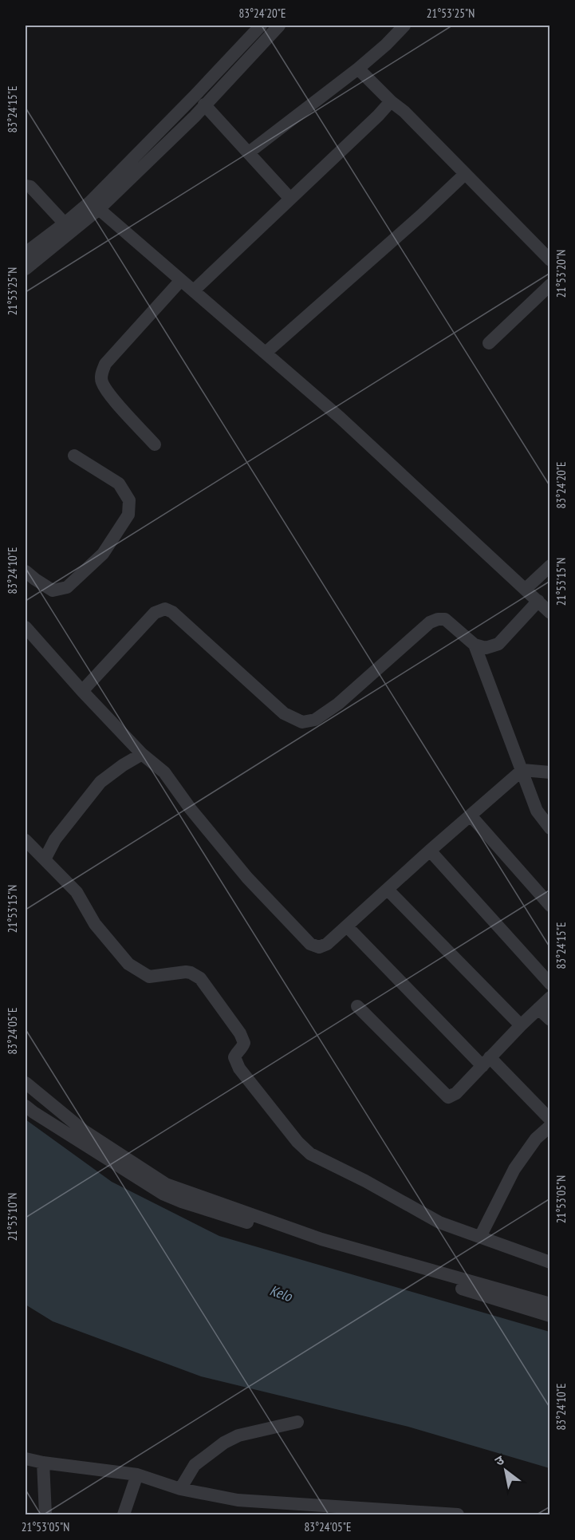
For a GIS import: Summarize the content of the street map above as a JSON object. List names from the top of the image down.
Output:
{
  "water": ["Kelo"],
  "north": "top left",
  "coordinates": [
    "83°24'20\"E",
    "21°53'25\"N",
    "83°24'15\"E",
    "21°53'20\"N",
    "83°24'10\"E",
    "21°53'15\"N",
    "83°24'05\"E",
    "21°53'05\"N",
    "21°53'10\"N"
  ]
}
